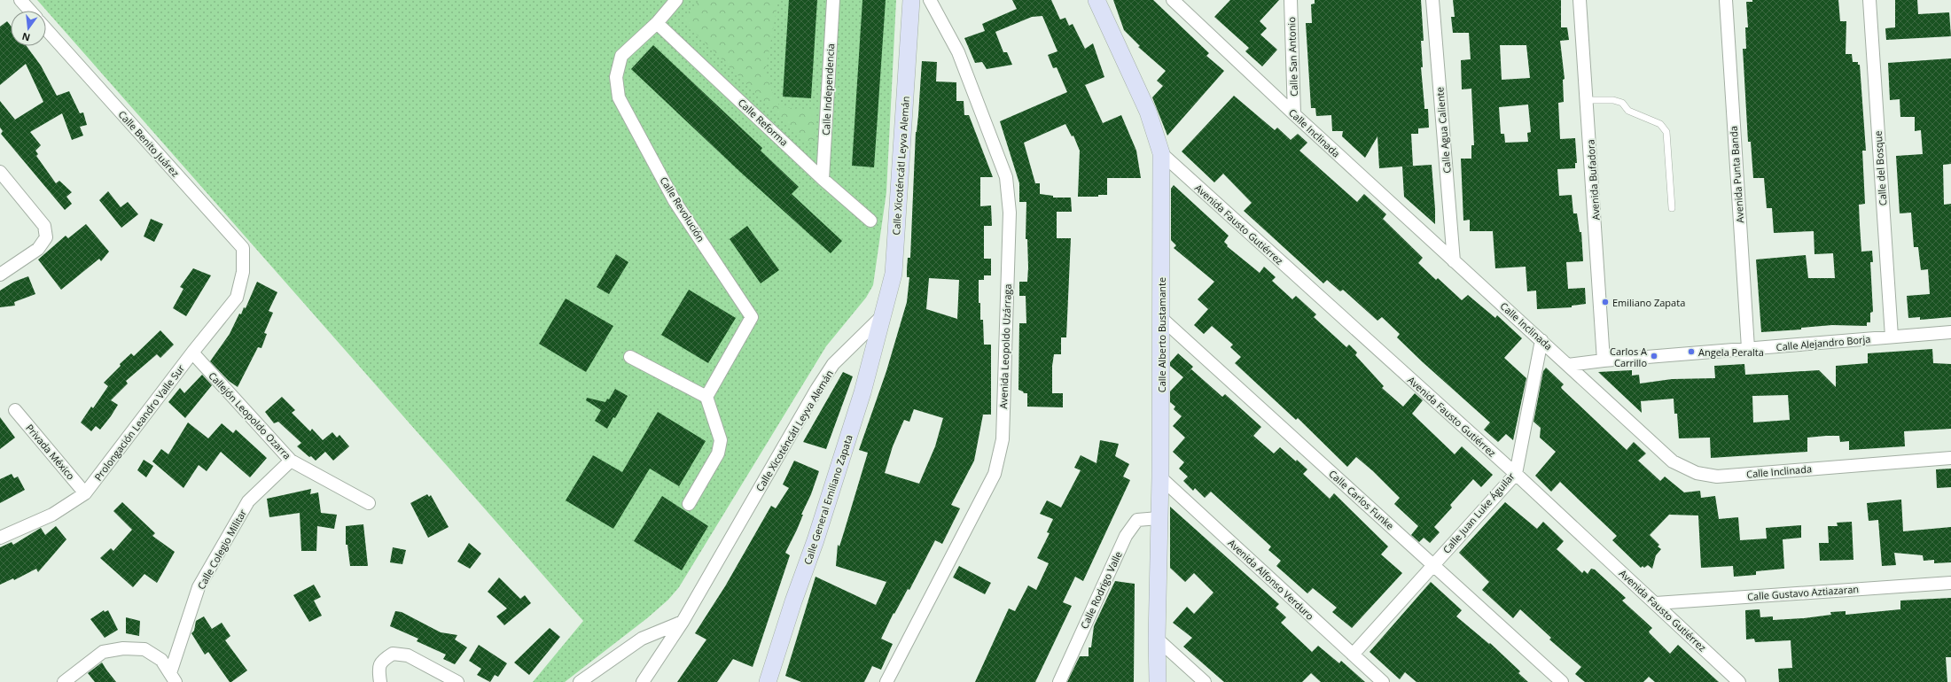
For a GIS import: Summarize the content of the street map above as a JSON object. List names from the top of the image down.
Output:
{
  "streets": {
    "street": [
      "Calle San Antonio",
      "Calle Independencia",
      "Calle Reforma",
      "Calle Agua Caliente",
      "Calle Inclinada",
      "Calle Benito Juárez",
      "Calle Xicoténcátl Leyva Alemán",
      "Calle del Bosque",
      "Avenida Punta Banda",
      "Avenida Bufadora",
      "Calle Revolución",
      "Avenida Fausto Gutiérrez",
      "Calle Alberto Bustamante",
      "Calle Alejandro Borja",
      "Avenida Leopoldo Uzárraga",
      "Callejón Leopoldo Ozarra",
      "Prolongación Leandro Valle Sur",
      "Privada México",
      "Calle General Emiliano Zapata",
      "Calle Carlos Funke",
      "Calle Juan Luke Águilar",
      "Calle Colegio Militar",
      "Avenida Alfonso Verduro",
      "Calle Rodrigo Valle",
      "Calle Gustavo Aztiazaran"
    ]
  },
  "crossings": [
    ["Calle San Antonio", "Calle Inclinada"],
    ["Calle Independencia", "Calle Reforma"],
    ["Calle Reforma", "Calle Revolución"],
    ["Calle Agua Caliente", "Calle Inclinada"],
    ["Calle Inclinada", "Calle Alejandro Borja"],
    ["Calle Inclinada", "Calle Juan Luke Águilar"],
    ["Calle Benito Juárez", "Prolongación Leandro Valle Sur"],
    ["Calle Xicoténcátl Leyva Alemán", "Calle General Emiliano Zapata"],
    ["Calle del Bosque", "Calle Alejandro Borja"],
    ["Avenida Punta Banda", "Calle Alejandro Borja"],
    ["Avenida Bufadora", "Calle Alejandro Borja"],
    ["Avenida Fausto Gutiérrez", "Calle Alberto Bustamante"],
    ["Avenida Fausto Gutiérrez", "Calle Juan Luke Águilar"],
    ["Avenida Fausto Gutiérrez", "Calle Gustavo Aztiazaran"],
    ["Calle Alberto Bustamante", "Calle Carlos Funke"],
    ["Calle Alberto Bustamante", "Avenida Alfonso Verduro"],
    ["Calle Alberto Bustamante", "Calle Rodrigo Valle"],
    ["Callejón Leopoldo Ozarra", "Prolongación Leandro Valle Sur"],
    ["Callejón Leopoldo Ozarra", "Calle Colegio Militar"],
    ["Prolongación Leandro Valle Sur", "Privada México"],
    ["Calle Carlos Funke", "Calle Juan Luke Águilar"],
    ["Calle Juan Luke Águilar", "Avenida Alfonso Verduro"]
  ],
  "places": ["Emiliano Zapata", "Angela Peralta", "Carlos A Carrillo"],
  "north": "bottom"
}
